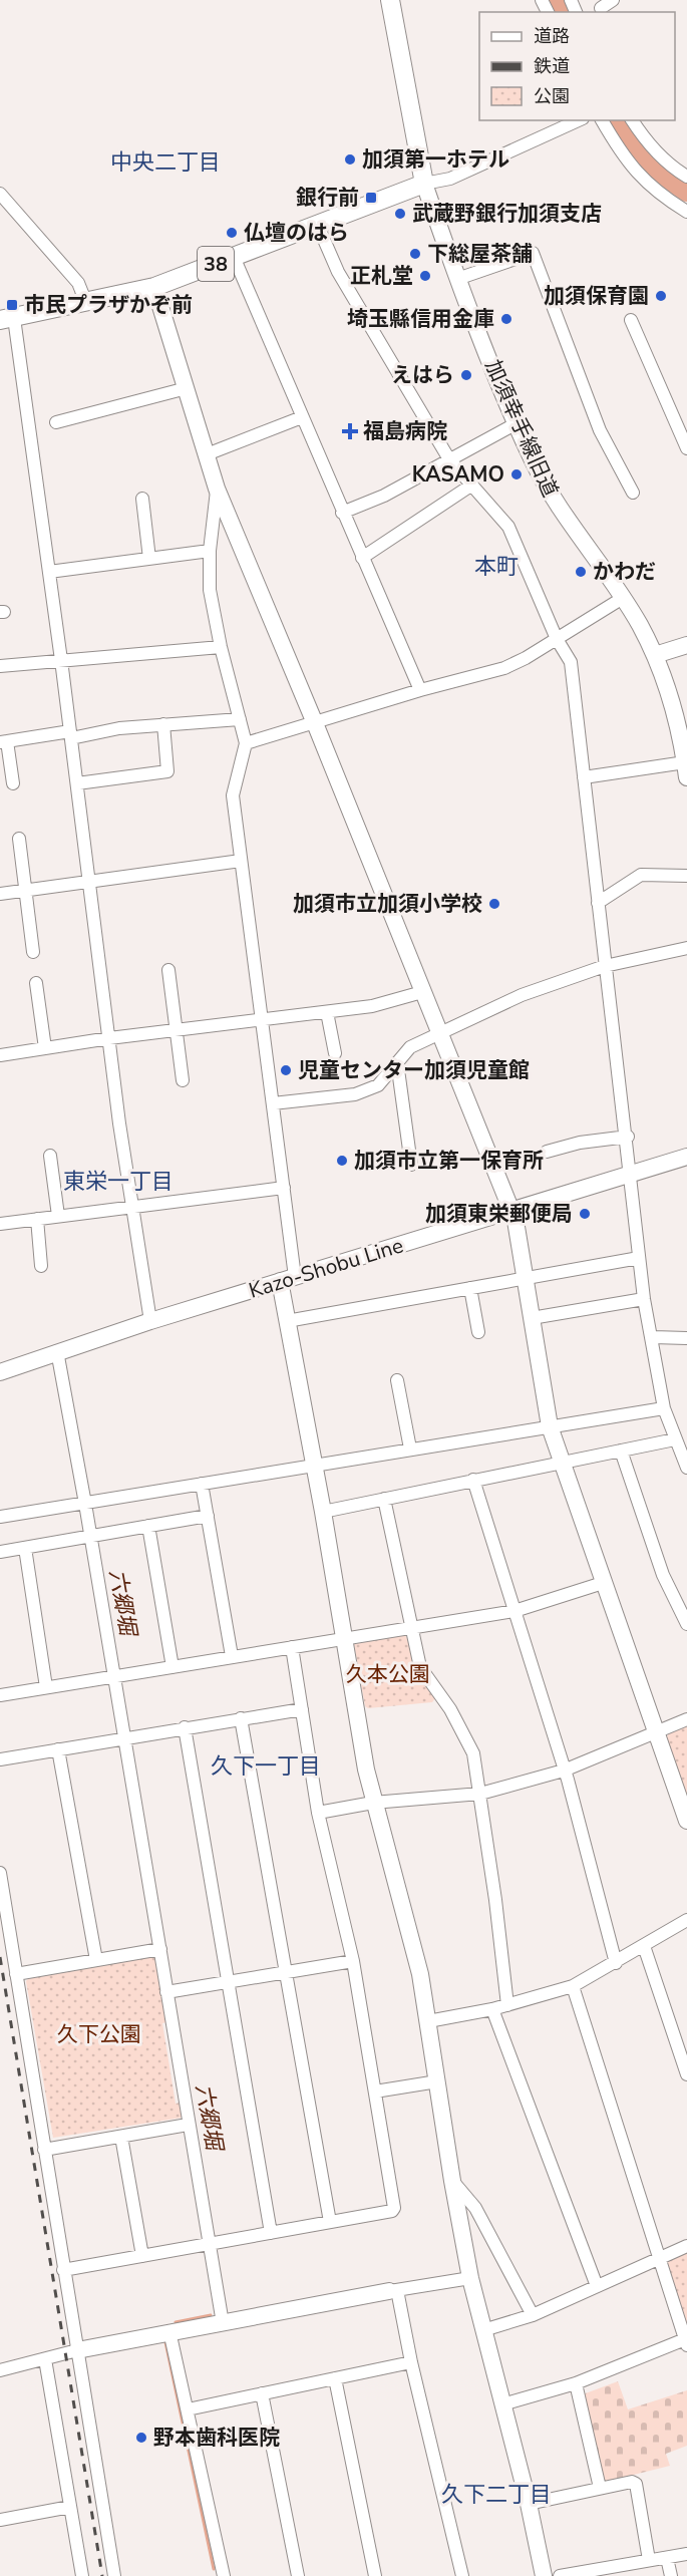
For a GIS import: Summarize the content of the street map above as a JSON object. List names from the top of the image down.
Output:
{
  "streets": {
    "main road": ["38"],
    "street": ["加須幸手線旧道", "Kazo-Shobu Line"]
  },
  "crossings": [
    ["38", "加須幸手線旧道"]
  ],
  "districts": [
    "中央二丁目",
    "本町",
    "東栄一丁目",
    "久下一丁目",
    "久下二丁目"
  ],
  "water": ["六郷堀"],
  "parks": ["久本公園", "久下公園"],
  "places": {
    "other": [
      "加須第一ホテル",
      "武蔵野銀行加須支店",
      "仏壇のはら",
      "下総屋茶舗",
      "正札堂",
      "加須保育園",
      "埼玉縣信用金庫",
      "えはら",
      "KASAMO",
      "かわだ",
      "加須市立加須小学校",
      "児童センター加須児童館",
      "加須市立第一保育所",
      "加須東栄郵便局",
      "野本歯科医院"
    ],
    "transit": ["銀行前", "市民プラザかぞ前"],
    "health": ["福島病院"]
  },
  "legend": ["道路", "鉄道", "公園"]
}
